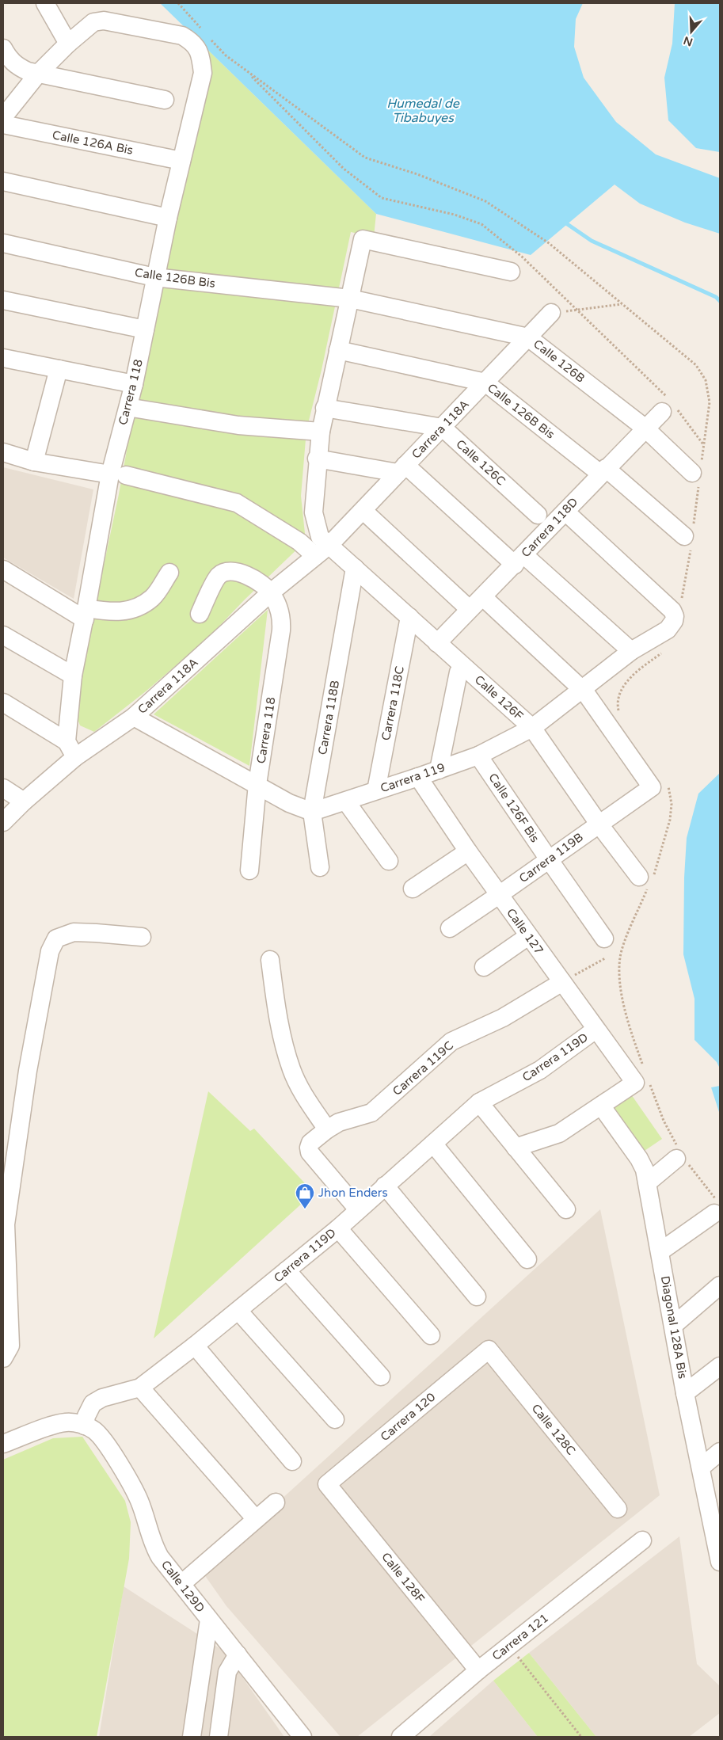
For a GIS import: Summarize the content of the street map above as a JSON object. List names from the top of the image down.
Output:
{
  "streets": {
    "street": [
      "Calle 126A Bis",
      "Calle 126B Bis",
      "Calle 126B",
      "Carrera 118",
      "Carrera 118A",
      "Calle 126C",
      "Carrera 118D",
      "Calle 126F",
      "Carrera 118C",
      "Carrera 118B",
      "Carrera 119",
      "Calle 126F Bis",
      "Carrera 119B",
      "Calle 127",
      "Carrera 119D",
      "Carrera 119C",
      "Diagonal 128A Bis",
      "Carrera 120",
      "Calle 128C",
      "Calle 128F",
      "Calle 129D",
      "Carrera 121"
    ]
  },
  "crossings": [
    ["Calle 126A Bis", "Carrera 118"],
    ["Calle 126B Bis", "Calle 126B"],
    ["Calle 126B Bis", "Carrera 118"],
    ["Calle 126B Bis", "Carrera 118A"],
    ["Calle 126B Bis", "Carrera 118D"],
    ["Calle 126B", "Carrera 118A"],
    ["Calle 126B", "Carrera 118D"],
    ["Carrera 118", "Carrera 118A"],
    ["Carrera 118A", "Calle 126C"],
    ["Carrera 118A", "Calle 126F"],
    ["Carrera 118D", "Calle 126F"],
    ["Carrera 118D", "Carrera 119"],
    ["Calle 126F", "Carrera 118C"],
    ["Calle 126F", "Carrera 118B"],
    ["Calle 126F", "Carrera 119"],
    ["Calle 126F", "Carrera 119B"],
    ["Carrera 118C", "Carrera 119"],
    ["Carrera 118B", "Carrera 119"],
    ["Carrera 119", "Calle 126F Bis"],
    ["Carrera 119", "Calle 127"],
    ["Calle 126F Bis", "Carrera 119B"],
    ["Carrera 119B", "Calle 127"],
    ["Calle 127", "Carrera 119D"],
    ["Calle 127", "Carrera 119C"],
    ["Carrera 119D", "Carrera 119C"],
    ["Carrera 119D", "Calle 129D"],
    ["Carrera 120", "Calle 128C"],
    ["Carrera 120", "Calle 128F"],
    ["Calle 128F", "Carrera 121"]
  ],
  "water": ["Humedal de Tibabuyes"],
  "places": {
    "shop": ["Jhon Enders"]
  },
  "north": "bottom"
}
